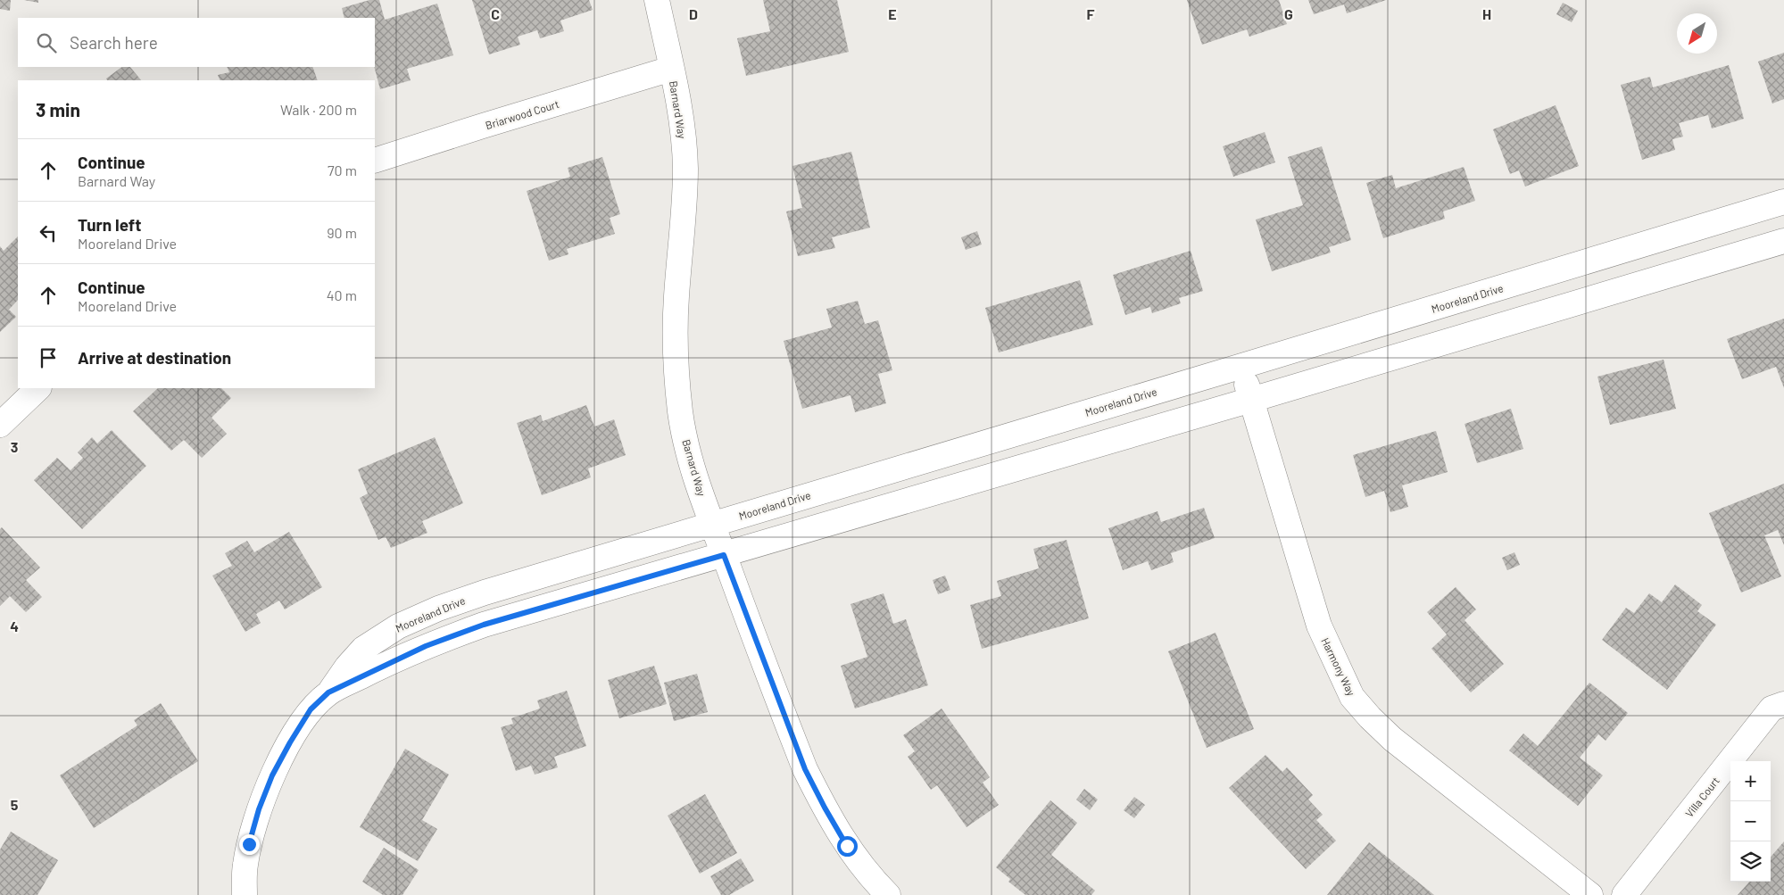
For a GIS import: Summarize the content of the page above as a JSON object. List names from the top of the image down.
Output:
{
  "streets": {
    "street": [
      "Barnard Way",
      "Briarwood Court",
      "Mooreland Drive",
      "Harmony Way",
      "Villa Court"
    ]
  },
  "crossings": [
    ["Barnard Way", "Briarwood Court"],
    ["Barnard Way", "Mooreland Drive"],
    ["Mooreland Drive", "Harmony Way"]
  ],
  "north": "bottom left",
  "page": {
    "search": "Search here",
    "heading": ["3 min", "Walk · 200 m"],
    "list": [
      ["Continue", "Barnard Way", "70 m"],
      ["Turn left", "Mooreland Drive", "90 m"],
      ["Continue", "Mooreland Drive", "40 m"],
      "Arrive at destination"
    ],
    "map_buttons": ["+", "−"]
  },
  "grid": {
    "columns": [
      "C",
      "D",
      "E",
      "F",
      "G",
      "H"
    ],
    "rows": ["3", "4", "5"]
  }
}
